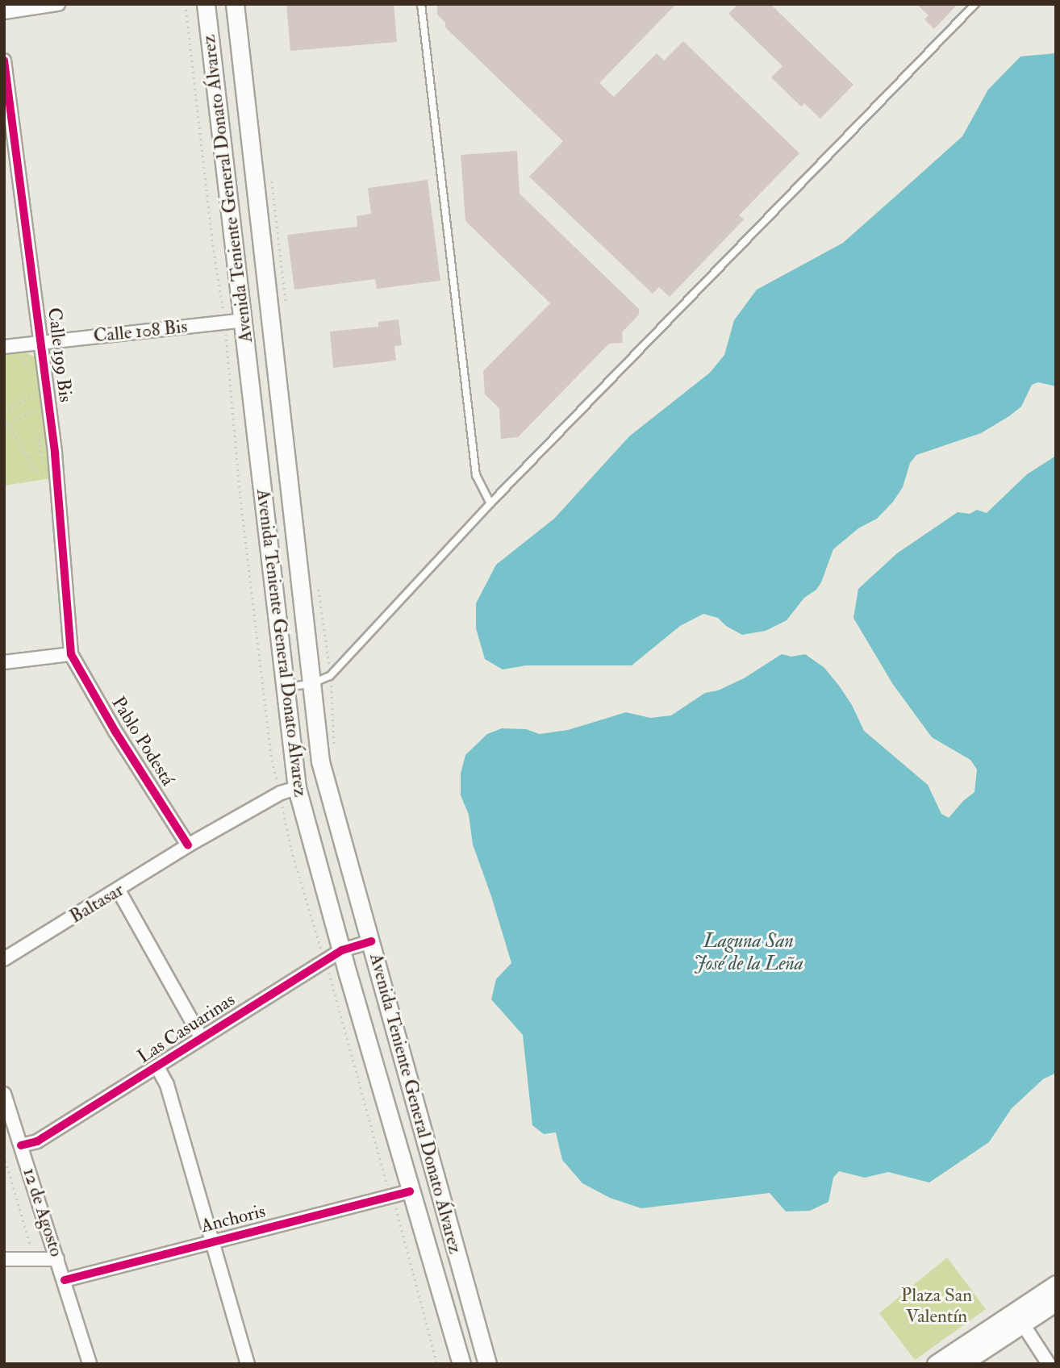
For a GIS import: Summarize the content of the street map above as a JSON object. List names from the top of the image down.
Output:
{
  "streets": {
    "main road": ["Avenida Teniente General Donato Álvarez"],
    "street": [
      "Calle 108 Bis",
      "Calle 199 Bis",
      "Pablo Podestá",
      "Baltasar",
      "Las Casuarinas",
      "12 de Agosto",
      "Anchoris"
    ]
  },
  "crossings": [
    ["Avenida Teniente General Donato Álvarez", "Calle 108 Bis"],
    ["Avenida Teniente General Donato Álvarez", "Baltasar"],
    ["Avenida Teniente General Donato Álvarez", "Las Casuarinas"],
    ["Avenida Teniente General Donato Álvarez", "Anchoris"],
    ["Calle 108 Bis", "Calle 199 Bis"],
    ["Calle 199 Bis", "Pablo Podestá"],
    ["Pablo Podestá", "Baltasar"],
    ["Las Casuarinas", "12 de Agosto"],
    ["12 de Agosto", "Anchoris"]
  ],
  "water": ["Laguna San José de la Leña"],
  "parks": ["Plaza San Valentín"]
}
